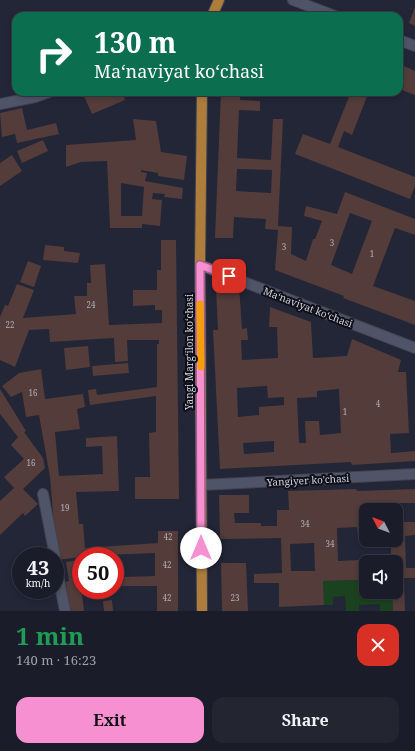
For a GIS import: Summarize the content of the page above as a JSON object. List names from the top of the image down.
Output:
{
  "streets": {
    "main road": ["Yangi Margʻilon koʻchasi"],
    "street": ["Maʻnaviyat koʻchasi", "Yangiyer ko'chasi"]
  },
  "crossings": [
    ["Maʻnaviyat koʻchasi", "Yangi Margʻilon koʻchasi"],
    ["Yangi Margʻilon koʻchasi", "Yangiyer ko'chasi"]
  ],
  "house_numbers": [
    "3",
    "3",
    "1",
    "24",
    "22",
    "16",
    "4",
    "1",
    "16",
    "19",
    "34",
    "42",
    "34",
    "42",
    "42",
    "23"
  ],
  "north": "top left",
  "page": {
    "turn": ["130 m", "Maʻnaviyat koʻchasi"],
    "speed": "43 km/h",
    "limit": "50",
    "heading": ["1 min", "140 m · 16:23"],
    "buttons": ["Exit", "Share"]
  }
}
